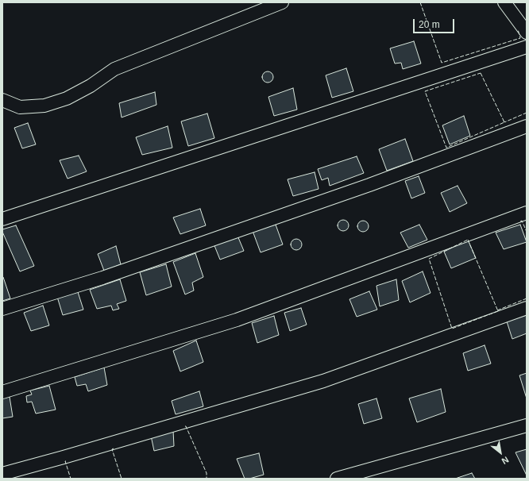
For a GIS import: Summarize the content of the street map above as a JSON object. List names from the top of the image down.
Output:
{
  "scale_bar": "20 m",
  "north": "bottom right"
}
